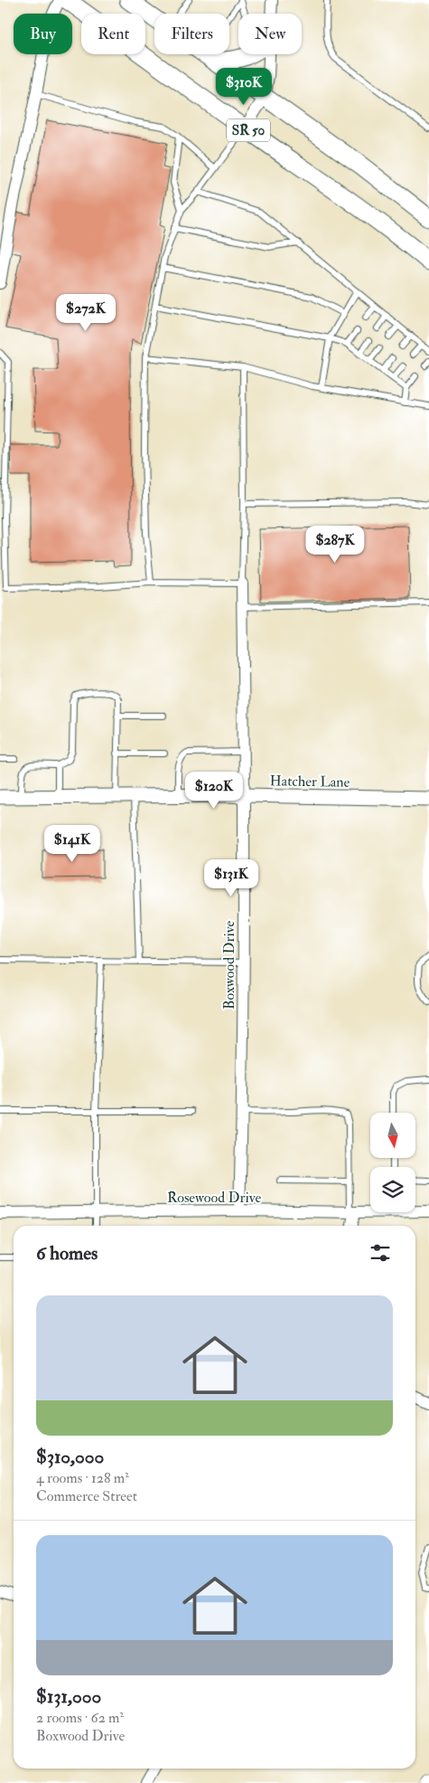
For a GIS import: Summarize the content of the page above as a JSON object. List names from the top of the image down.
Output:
{
  "streets": {
    "main road": ["SR 50"],
    "street": ["Hatcher Lane", "Boxwood Drive", "Rosewood Drive"]
  },
  "crossings": [
    ["Hatcher Lane", "Boxwood Drive"],
    ["Boxwood Drive", "Rosewood Drive"]
  ],
  "north": "bottom",
  "page": {
    "chip": [
      "Buy",
      "Rent",
      "Filters",
      "New"
    ],
    "price": [
      "$310K",
      "$272K",
      "$287K",
      "$120K",
      "$141K",
      "$131K"
    ],
    "heading": "6 homes",
    "list": [
      {
        "name": "$310,000",
        "note": "4 rooms · 128 m² · Commerce Street"
      },
      {
        "name": "$131,000",
        "note": "2 rooms · 62 m² · Boxwood Drive"
      }
    ]
  }
}
